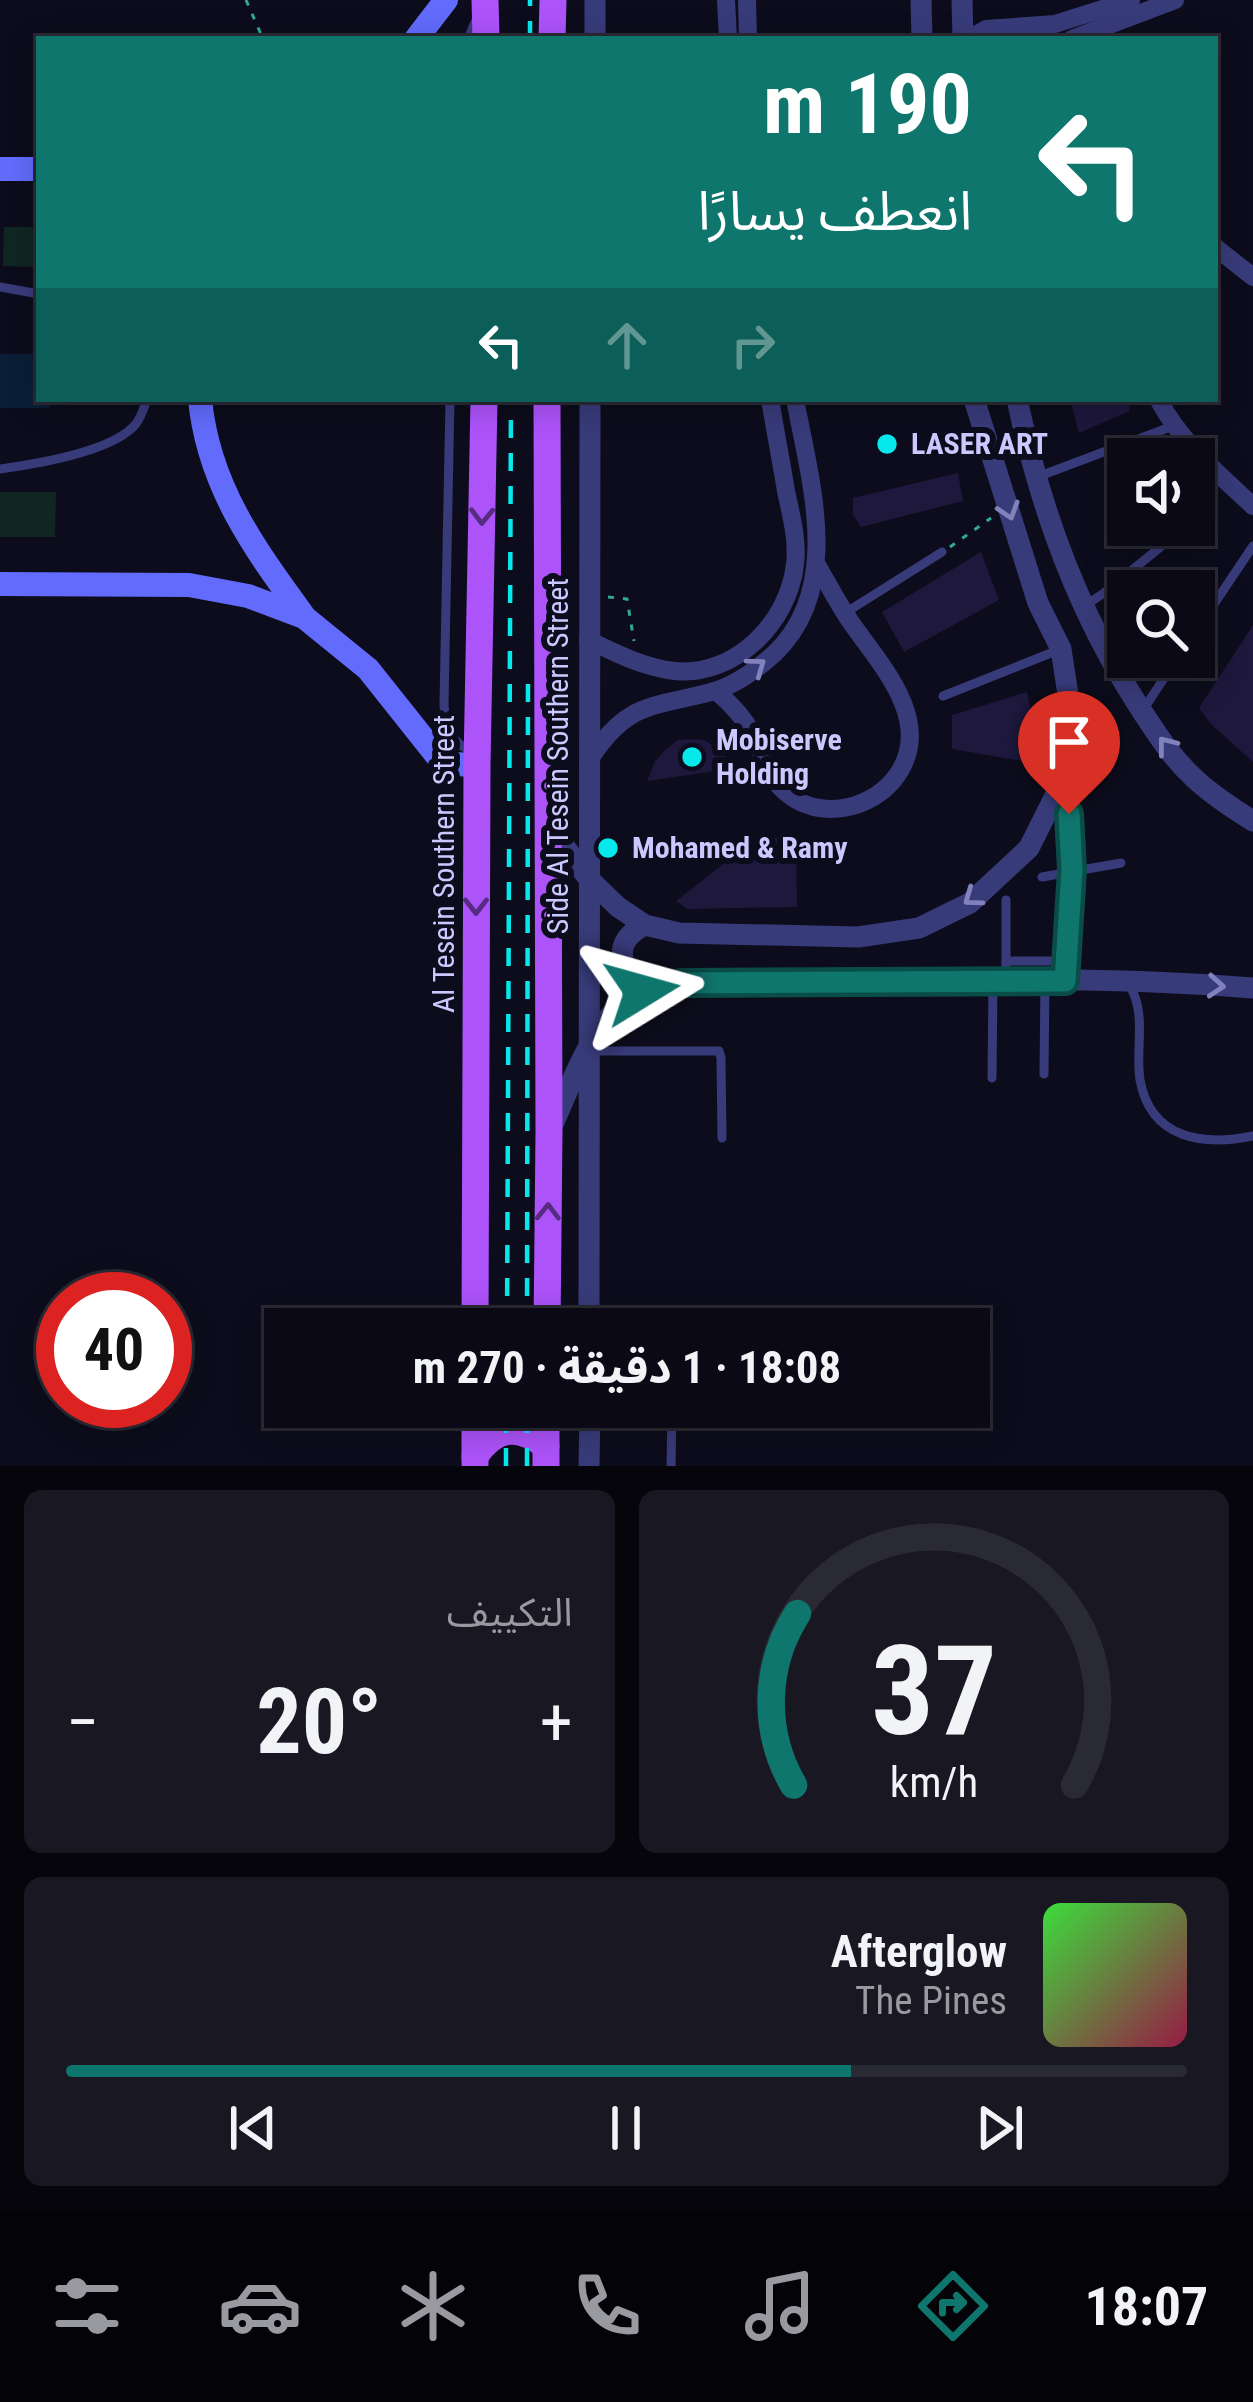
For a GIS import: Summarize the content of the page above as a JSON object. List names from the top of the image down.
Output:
{
  "streets": {
    "main road": ["Al Tesein Southern Street"],
    "street": ["Side Al Tesein Southern Street"]
  },
  "places": ["LASER ART", "Mobiserve Holding", "Mohamed & Ramy"],
  "page": {
    "turn": ["190 m", "انعطف يسارًا"],
    "limit": "40",
    "trip": "18:08 · 1 دقيقة · 270 m",
    "tile": "التكييف",
    "heat": ["−", "20°", "+"],
    "song": ["Afterglow", "The Pines"],
    "tabs": "18:07",
    "gauge": ["37", "km/h"]
  }
}
